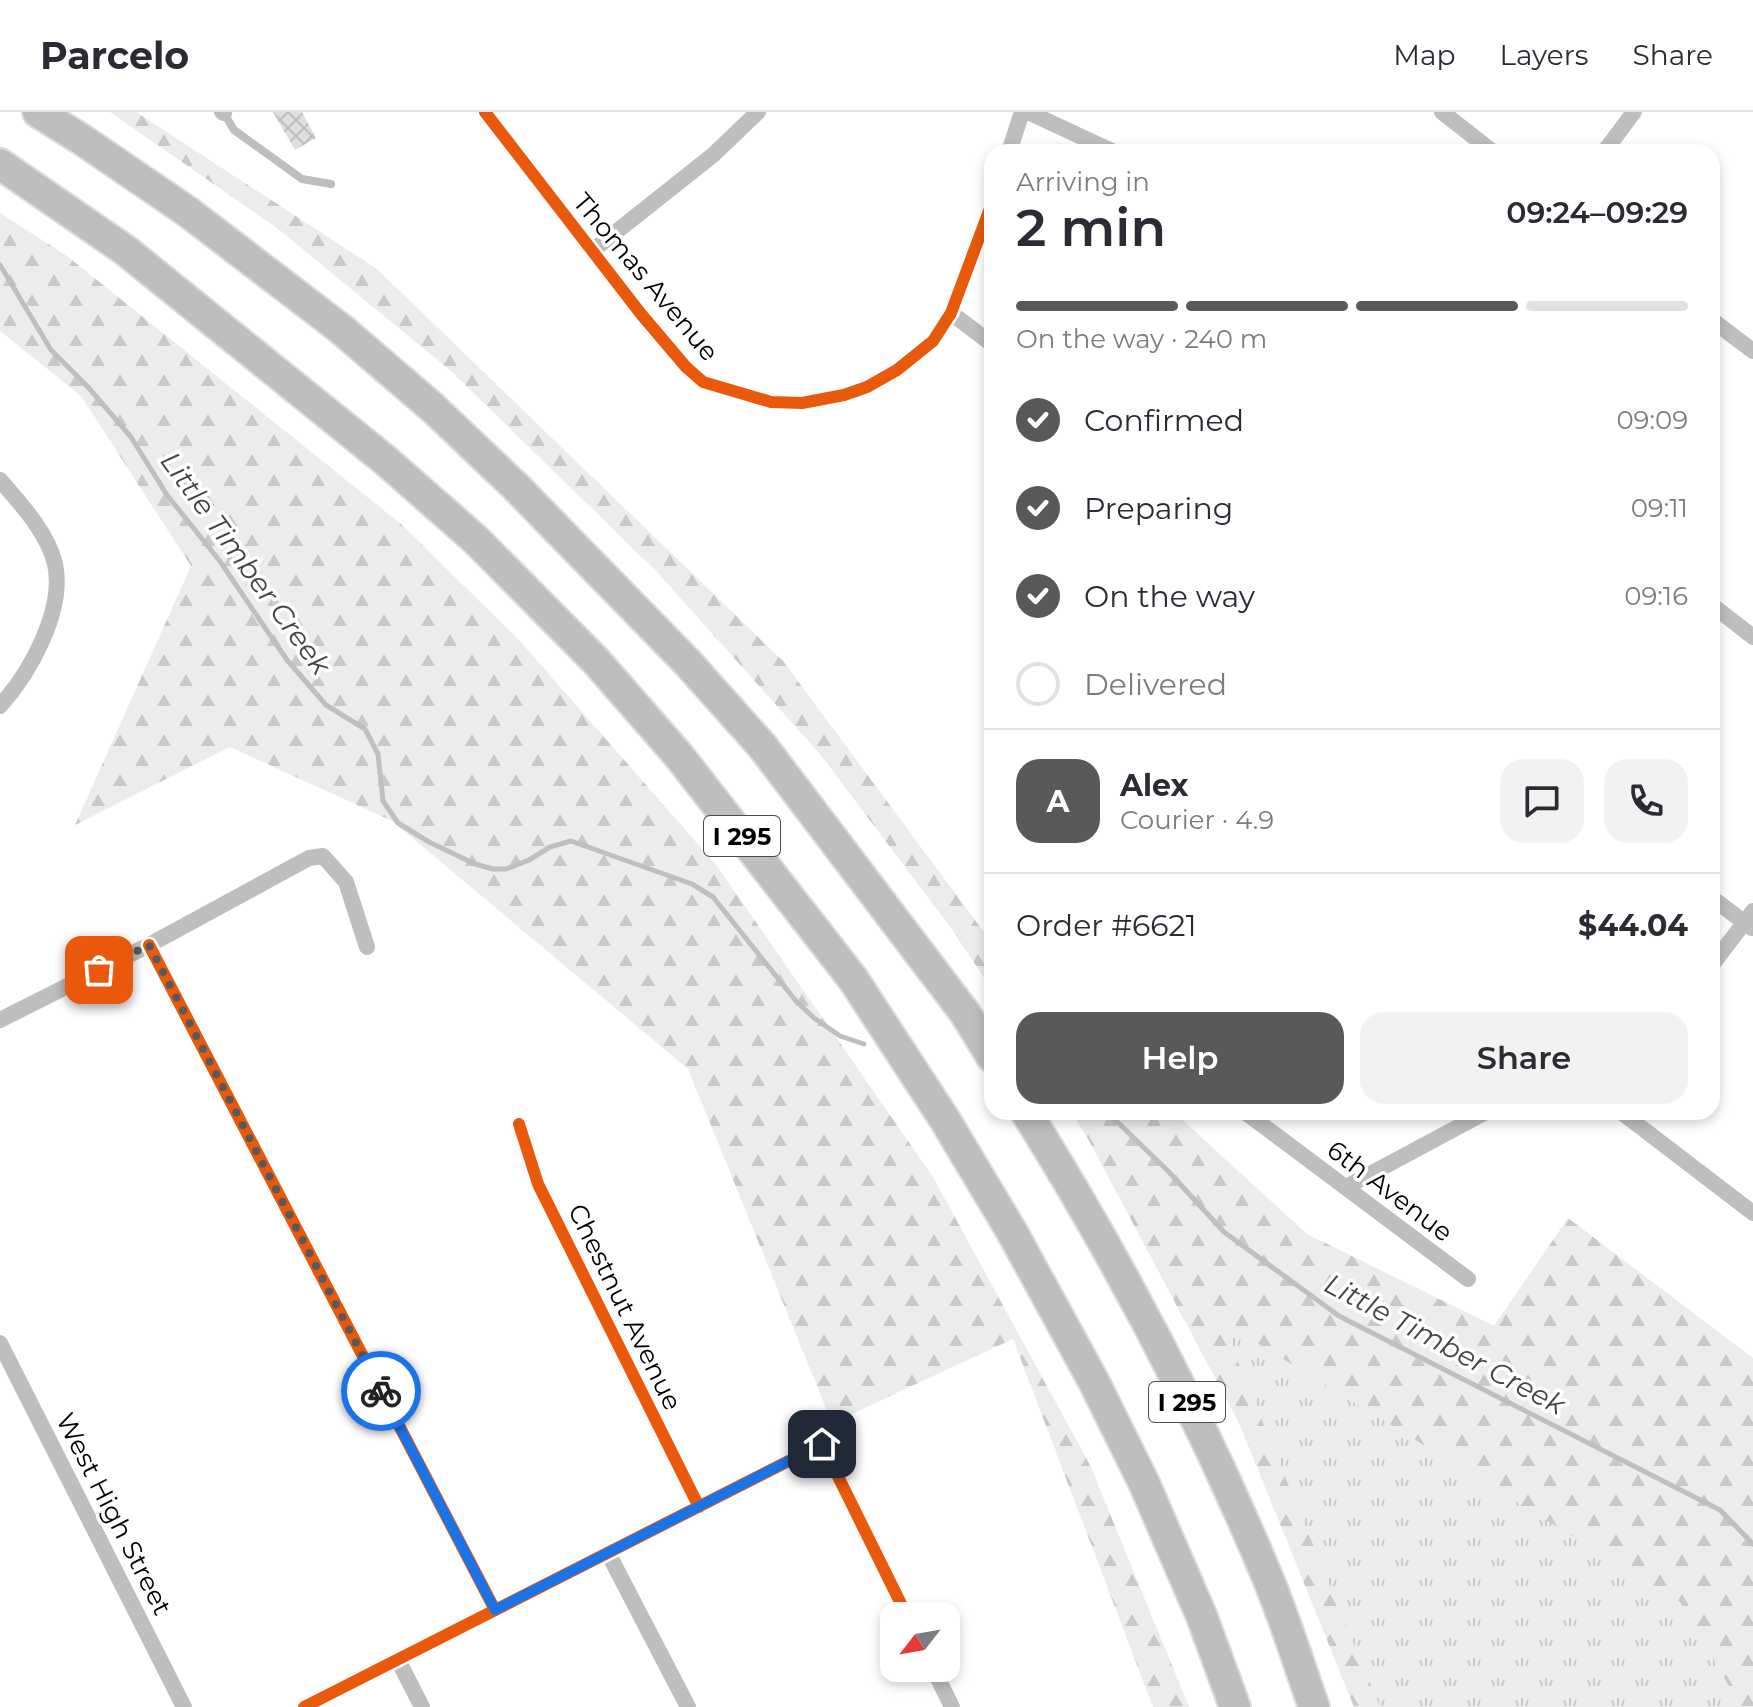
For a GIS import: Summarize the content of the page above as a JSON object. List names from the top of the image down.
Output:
{
  "streets": {
    "highway": ["I 295"],
    "street": [
      "Thomas Avenue",
      "6th Avenue",
      "Chestnut Avenue",
      "West High Street"
    ]
  },
  "water": ["Little Timber Creek"],
  "north": "bottom left",
  "page": {
    "header": "Parcelo",
    "nav": ["Map", "Layers", "Share"],
    "heading": ["2 min", "Arriving in", "09:24–09:29"],
    "panel": [
      "Alex",
      "Courier · 4.9",
      "Order #6621",
      "$44.04"
    ],
    "bar": "On the way · 240 m",
    "list": [
      ["Confirmed", "09:09"],
      ["Preparing", "09:11"],
      ["On the way", "09:16"],
      "Delivered"
    ],
    "round": "A",
    "buttons": ["Help", "Share"]
  }
}
